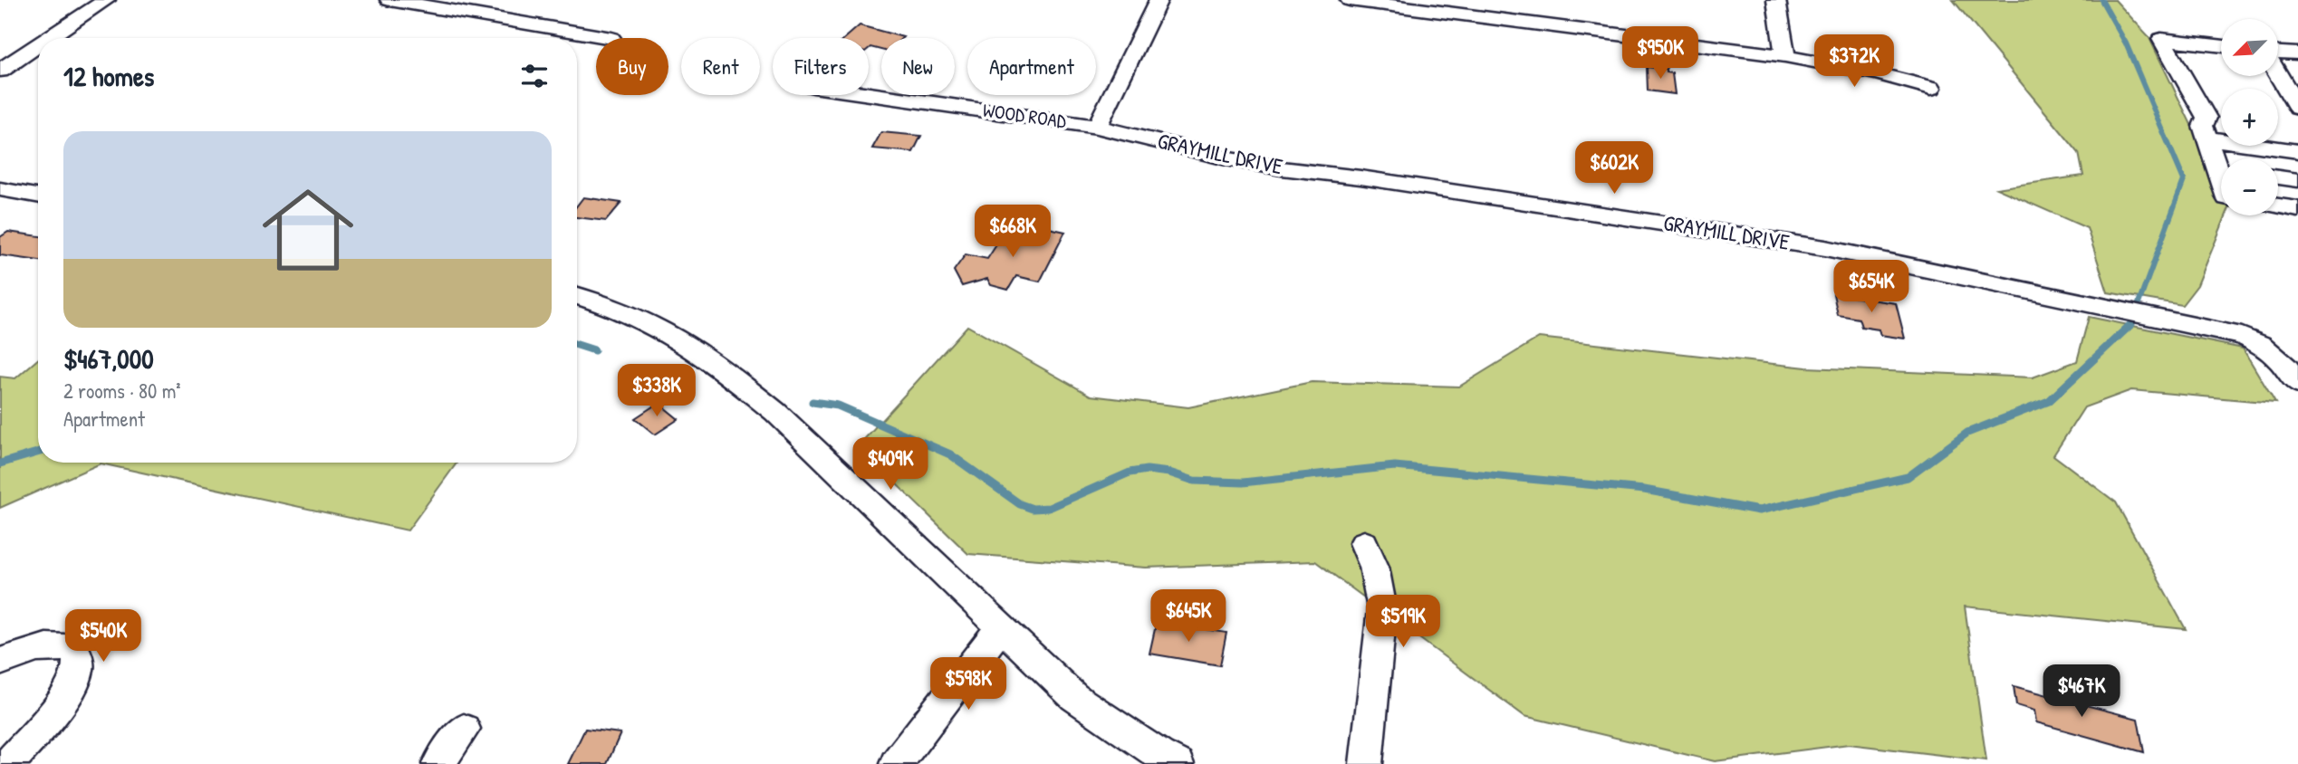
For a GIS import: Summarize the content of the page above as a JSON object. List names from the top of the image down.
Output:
{
  "streets": {
    "street": ["WOOD ROAD", "GRAYMILL DRIVE"]
  },
  "crossings": [
    ["WOOD ROAD", "GRAYMILL DRIVE"]
  ],
  "north": "bottom left",
  "page": {
    "map_buttons": ["+", "−"],
    "price": [
      "$950K",
      "$372K",
      "$602K",
      "$668K",
      "$654K",
      "$338K",
      "$409K",
      "$645K",
      "$519K",
      "$540K",
      "$598K",
      "$467K"
    ],
    "chip": [
      "Buy",
      "Rent",
      "Filters",
      "New",
      "Apartment"
    ],
    "heading": "12 homes",
    "list": [
      {
        "name": "$467,000",
        "note": "2 rooms · 80 m² · Apartment"
      }
    ]
  }
}
